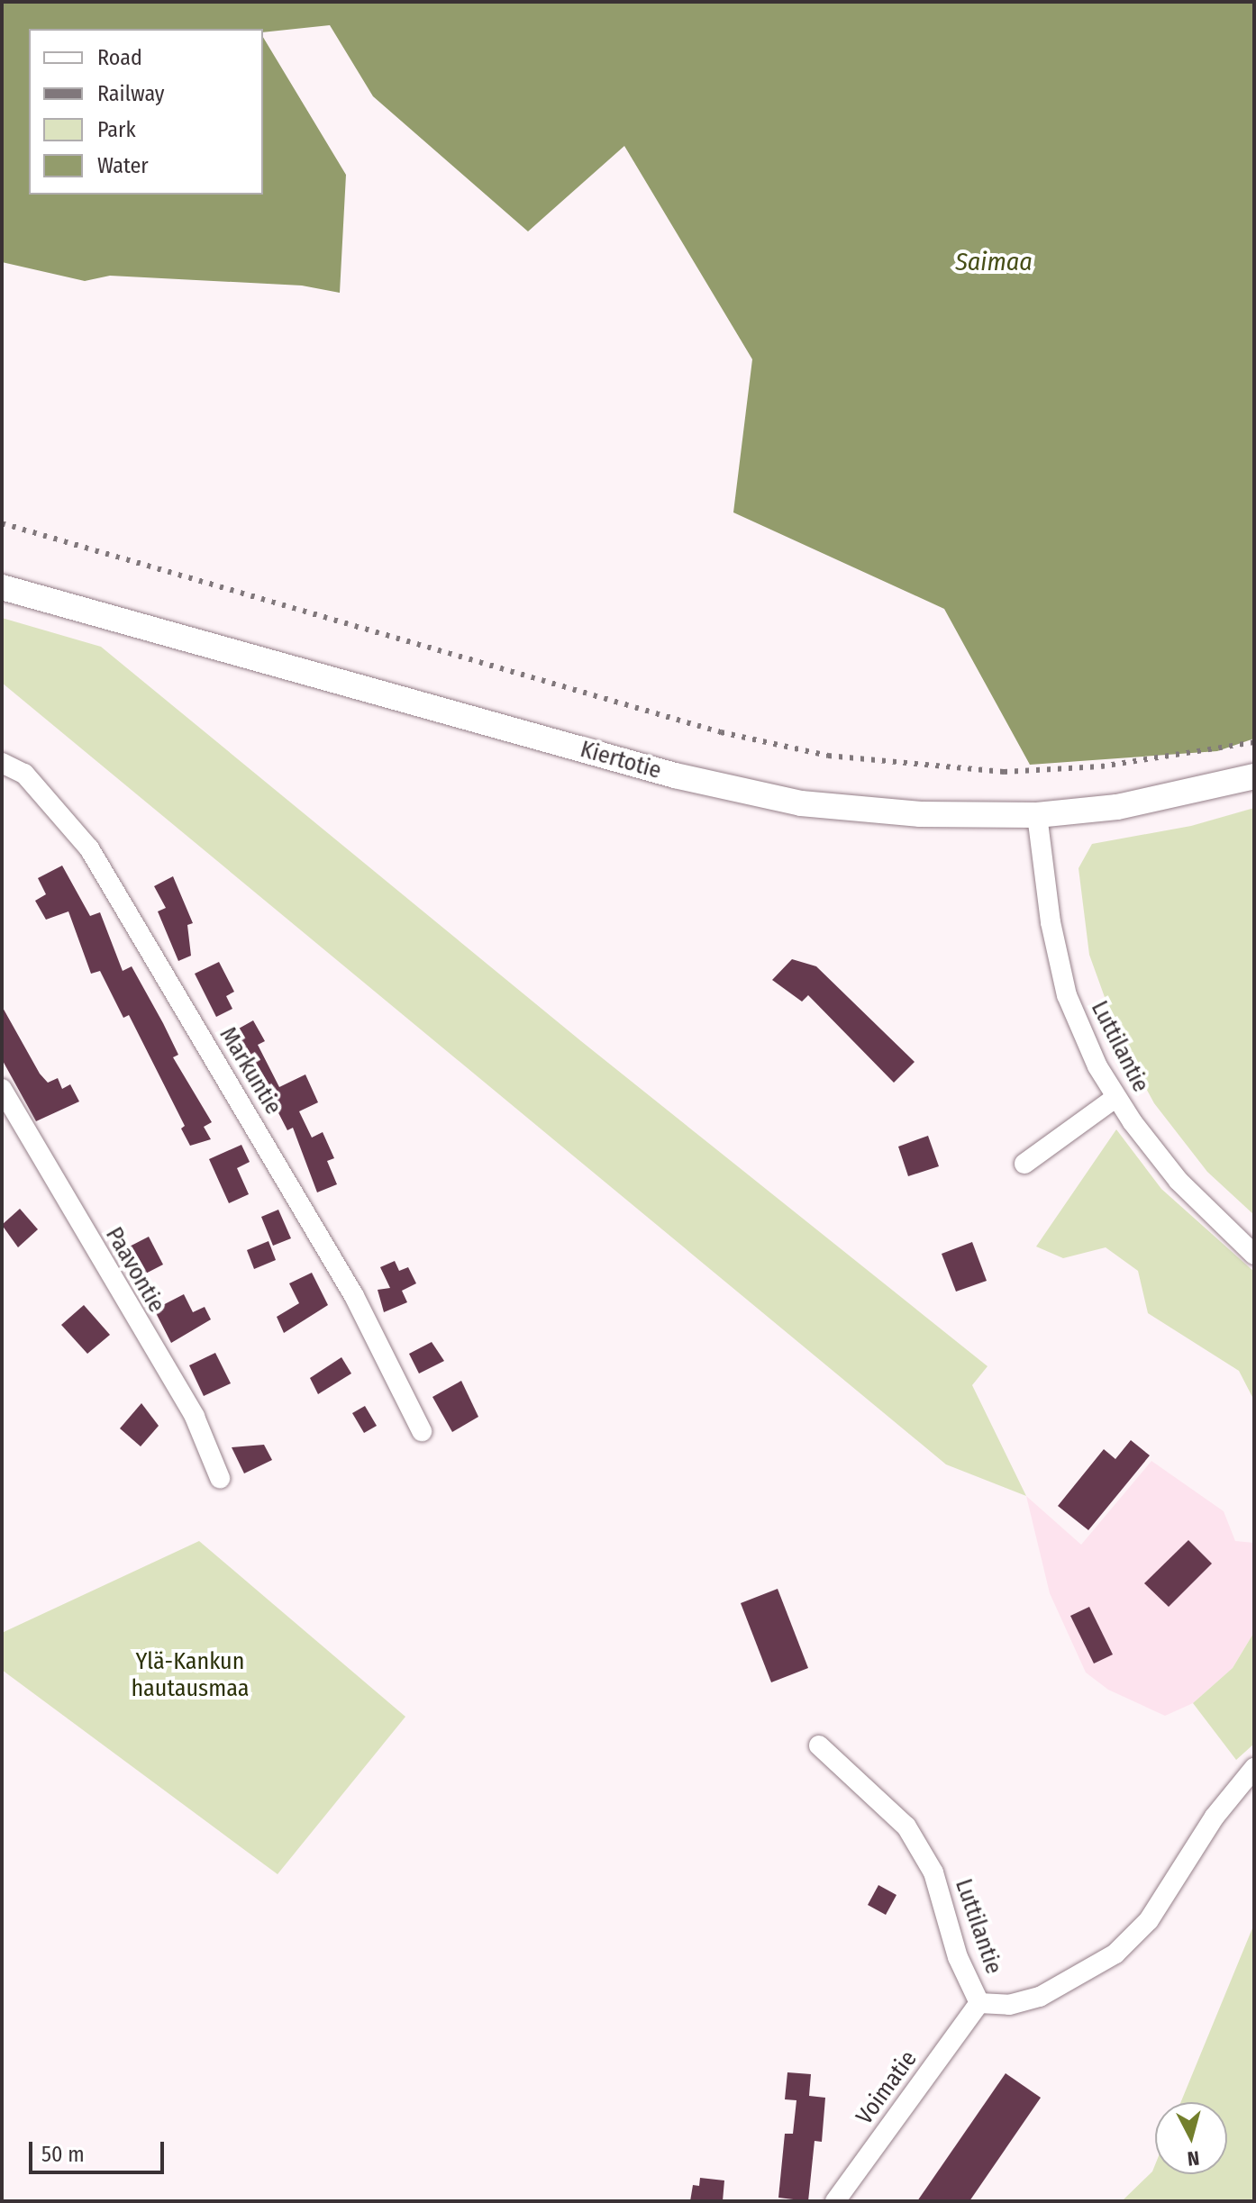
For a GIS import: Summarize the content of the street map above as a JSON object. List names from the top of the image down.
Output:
{
  "streets": {
    "street": [
      "Kiertotie",
      "Luttilantie",
      "Markuntie",
      "Paavontie",
      "Voimatie"
    ]
  },
  "crossings": [
    ["Kiertotie", "Luttilantie"],
    ["Luttilantie", "Voimatie"]
  ],
  "water": ["Saimaa"],
  "parks": ["Ylä-Kankun hautausmaa"],
  "legend": [
    "Road",
    "Railway",
    "Park",
    "Water"
  ],
  "scale_bar": "50 m",
  "north": "bottom"
}
